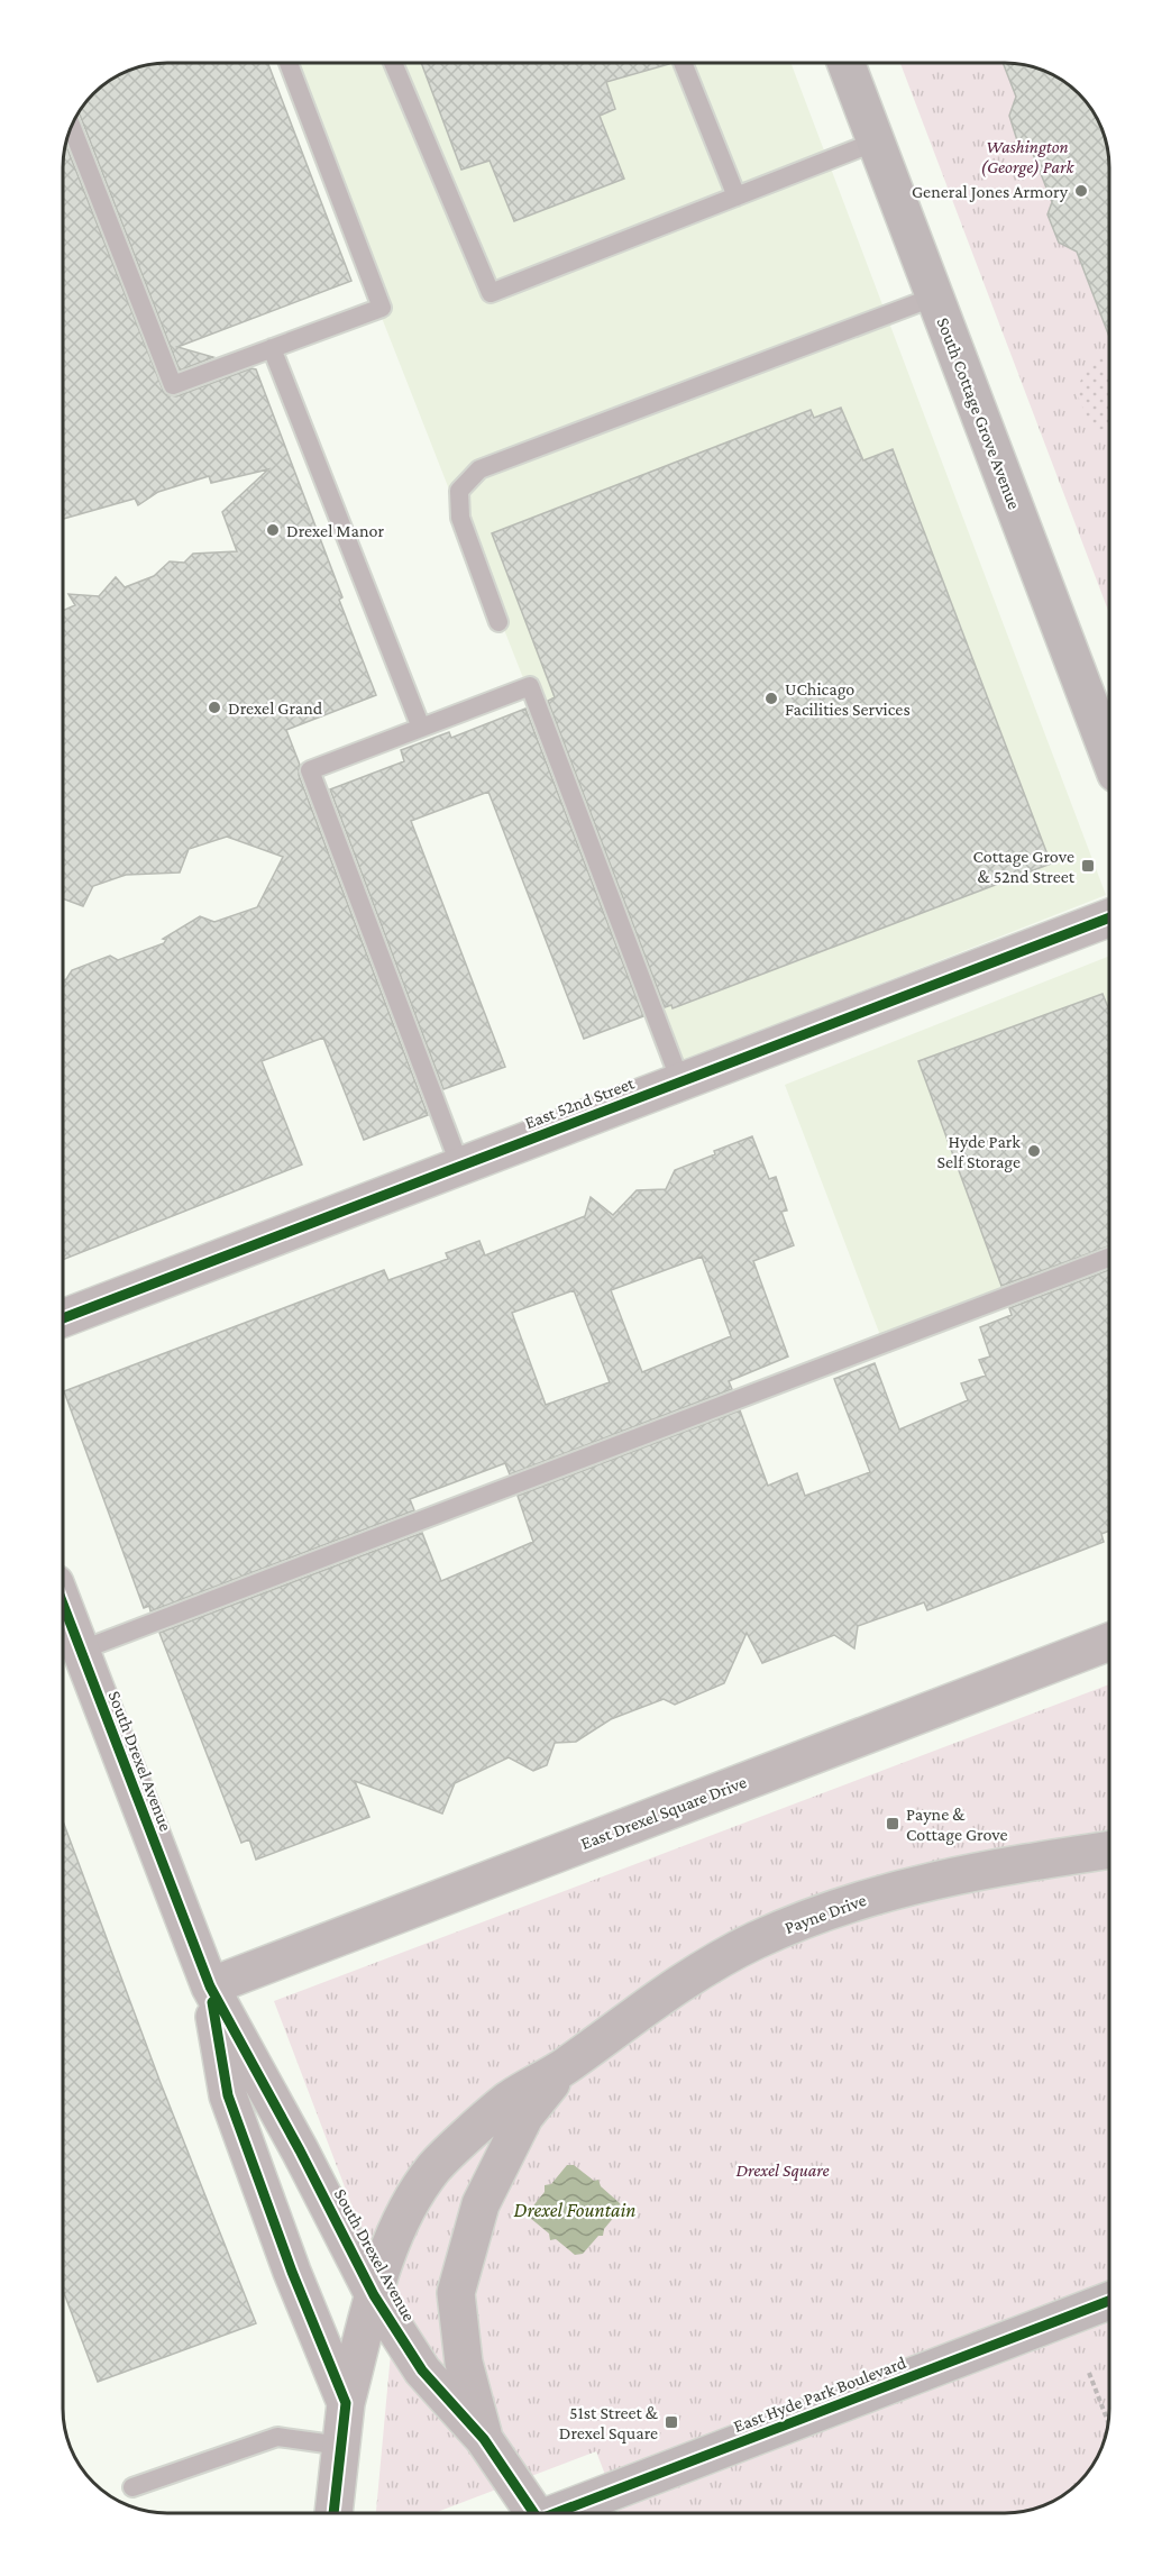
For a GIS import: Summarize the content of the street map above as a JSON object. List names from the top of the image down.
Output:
{
  "streets": {
    "main road": ["South Cottage Grove Avenue", "East Hyde Park Boulevard"],
    "street": [
      "East 52nd Street",
      "South Drexel Avenue",
      "East Drexel Square Drive",
      "Payne Drive"
    ]
  },
  "crossings": [
    ["South Drexel Avenue", "East Drexel Square Drive"],
    ["South Drexel Avenue", "Payne Drive"]
  ],
  "water": ["Drexel Fountain"],
  "parks": ["Washington (George) Park", "Drexel Square"],
  "places": {
    "other": [
      "General Jones Armory",
      "Drexel Manor",
      "UChicago Facilities Services",
      "Drexel Grand",
      "Hyde Park Self Storage"
    ],
    "transit": ["Cottage Grove & 52nd Street", "Payne & Cottage Grove", "51st Street & Drexel Square"]
  }
}
